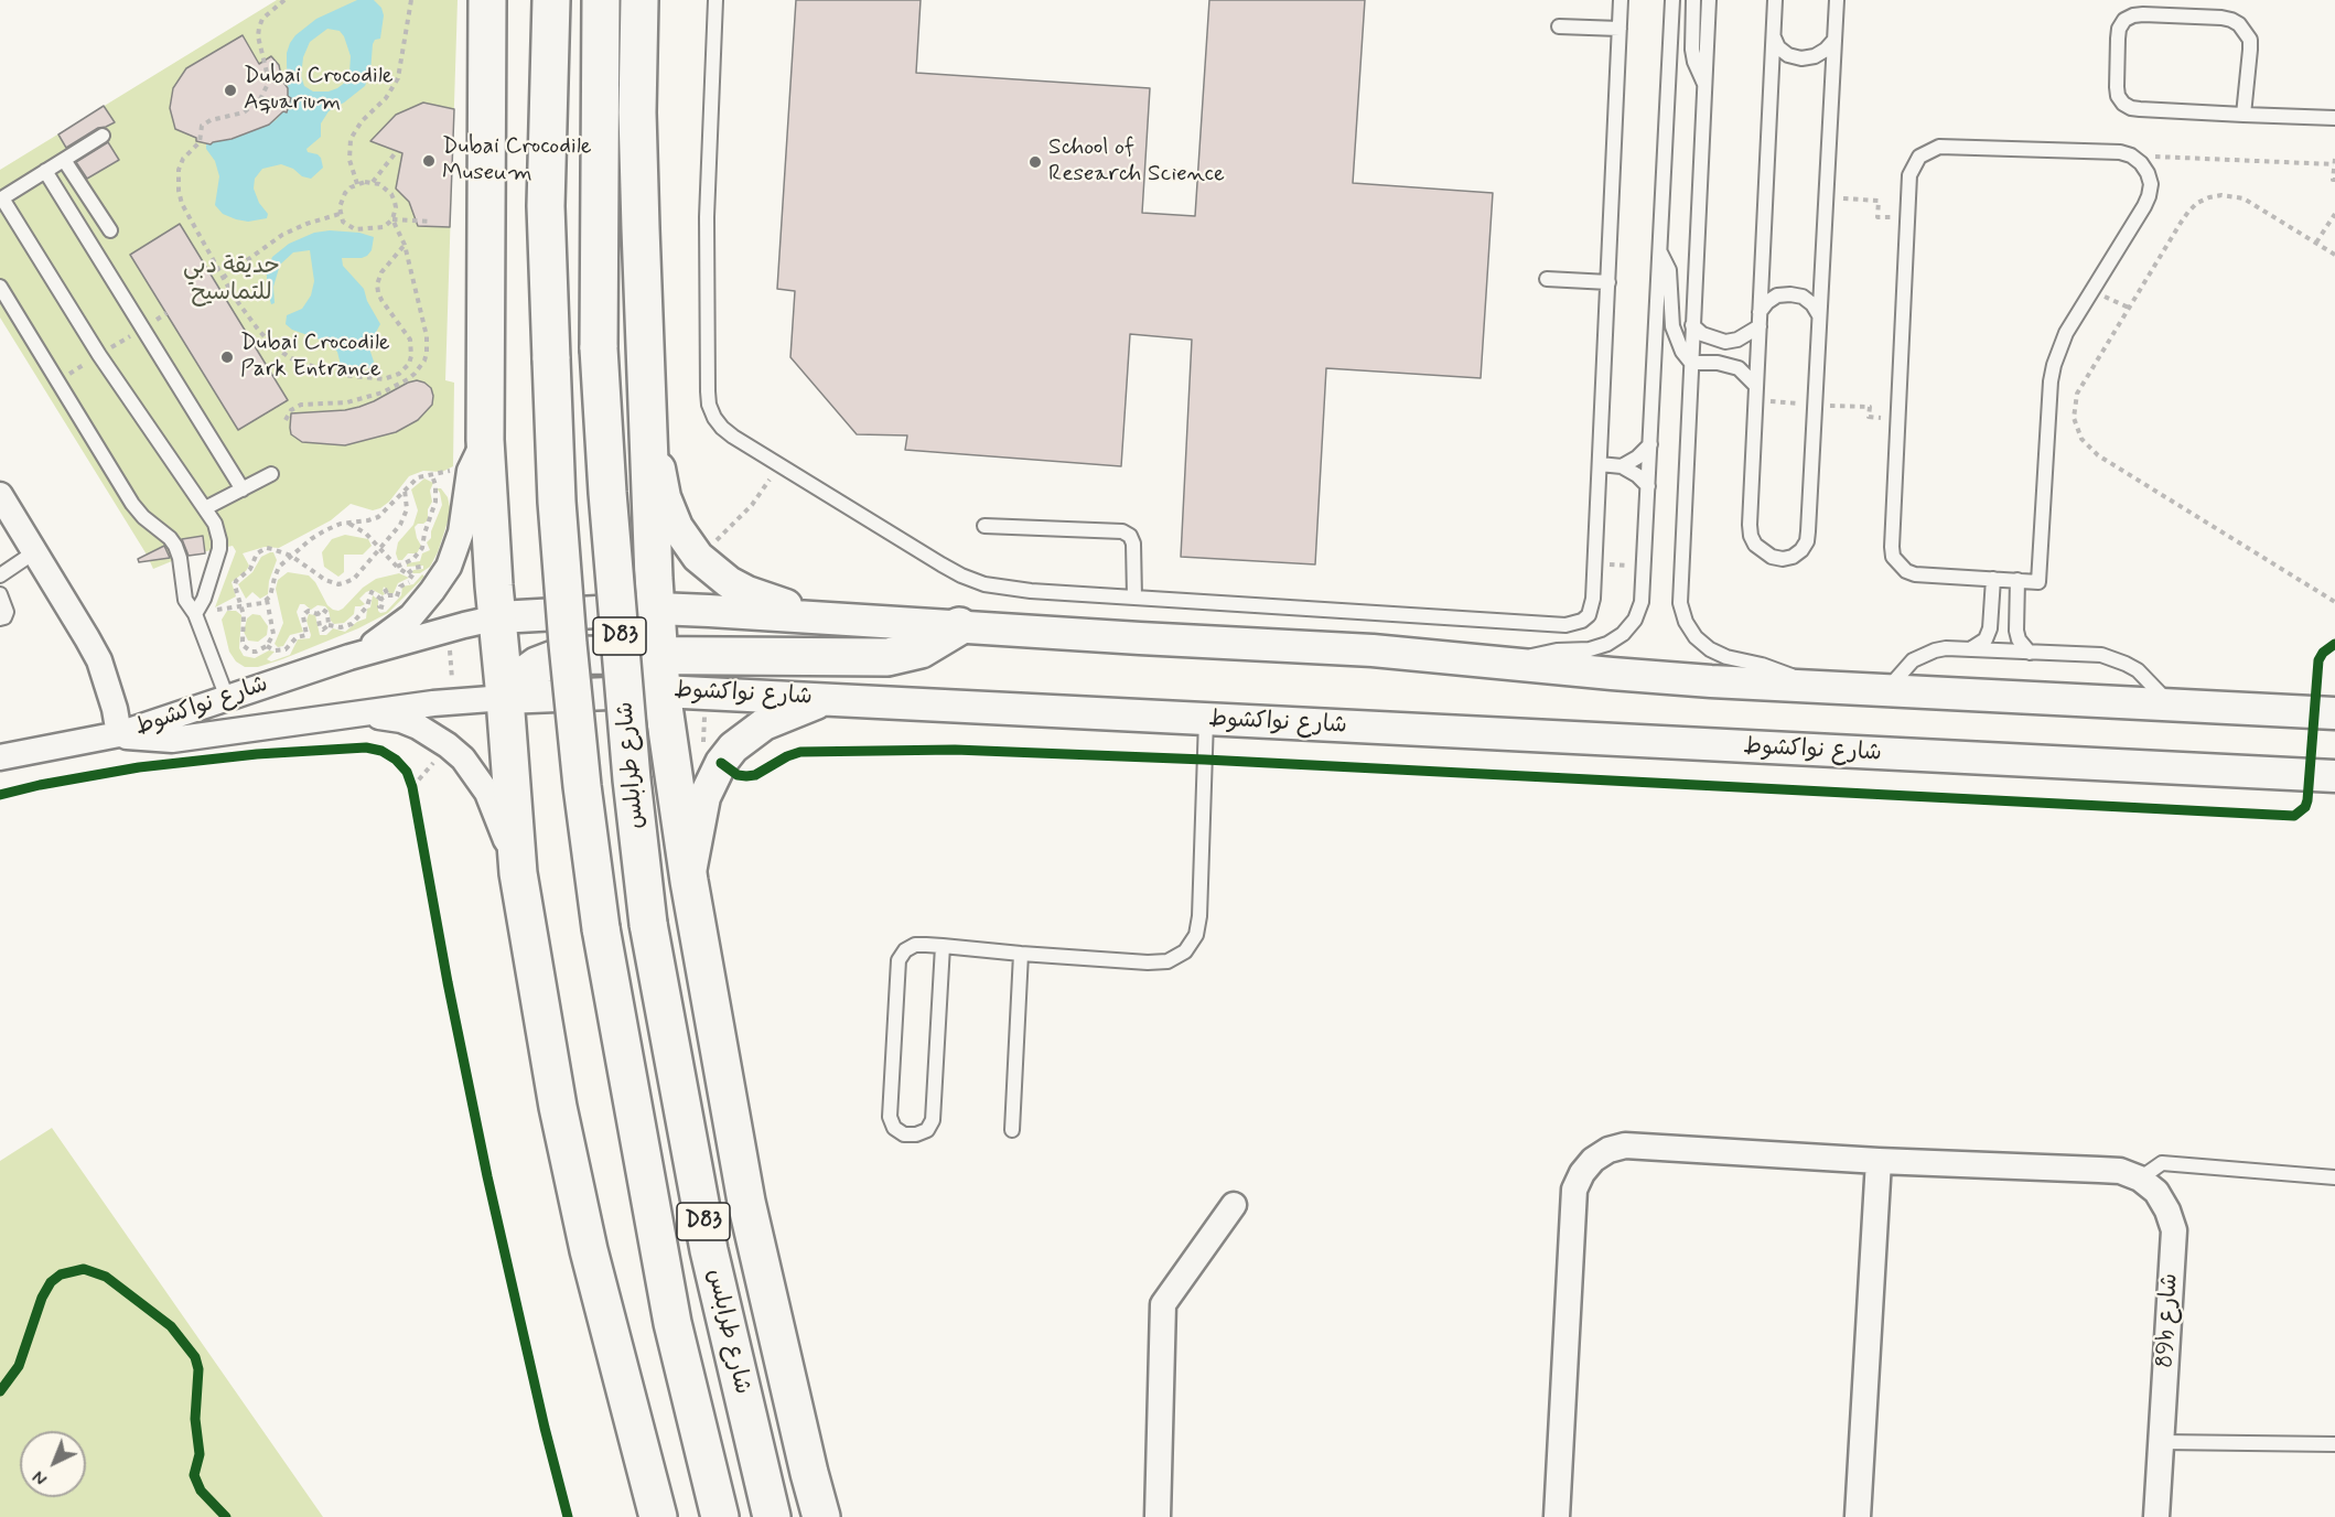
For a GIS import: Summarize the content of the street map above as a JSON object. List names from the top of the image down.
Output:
{
  "streets": {
    "highway": ["D83", "شارع طرابلس"],
    "street": ["شارع نواكشوط", "89b شارع"]
  },
  "parks": ["حديقة دبي للتماسيح"],
  "places": [
    "Dubai Crocodile Aquarium",
    "Dubai Crocodile Museum",
    "School of Research Science",
    "Dubai Crocodile Park Entrance"
  ],
  "north": "bottom left"
}
